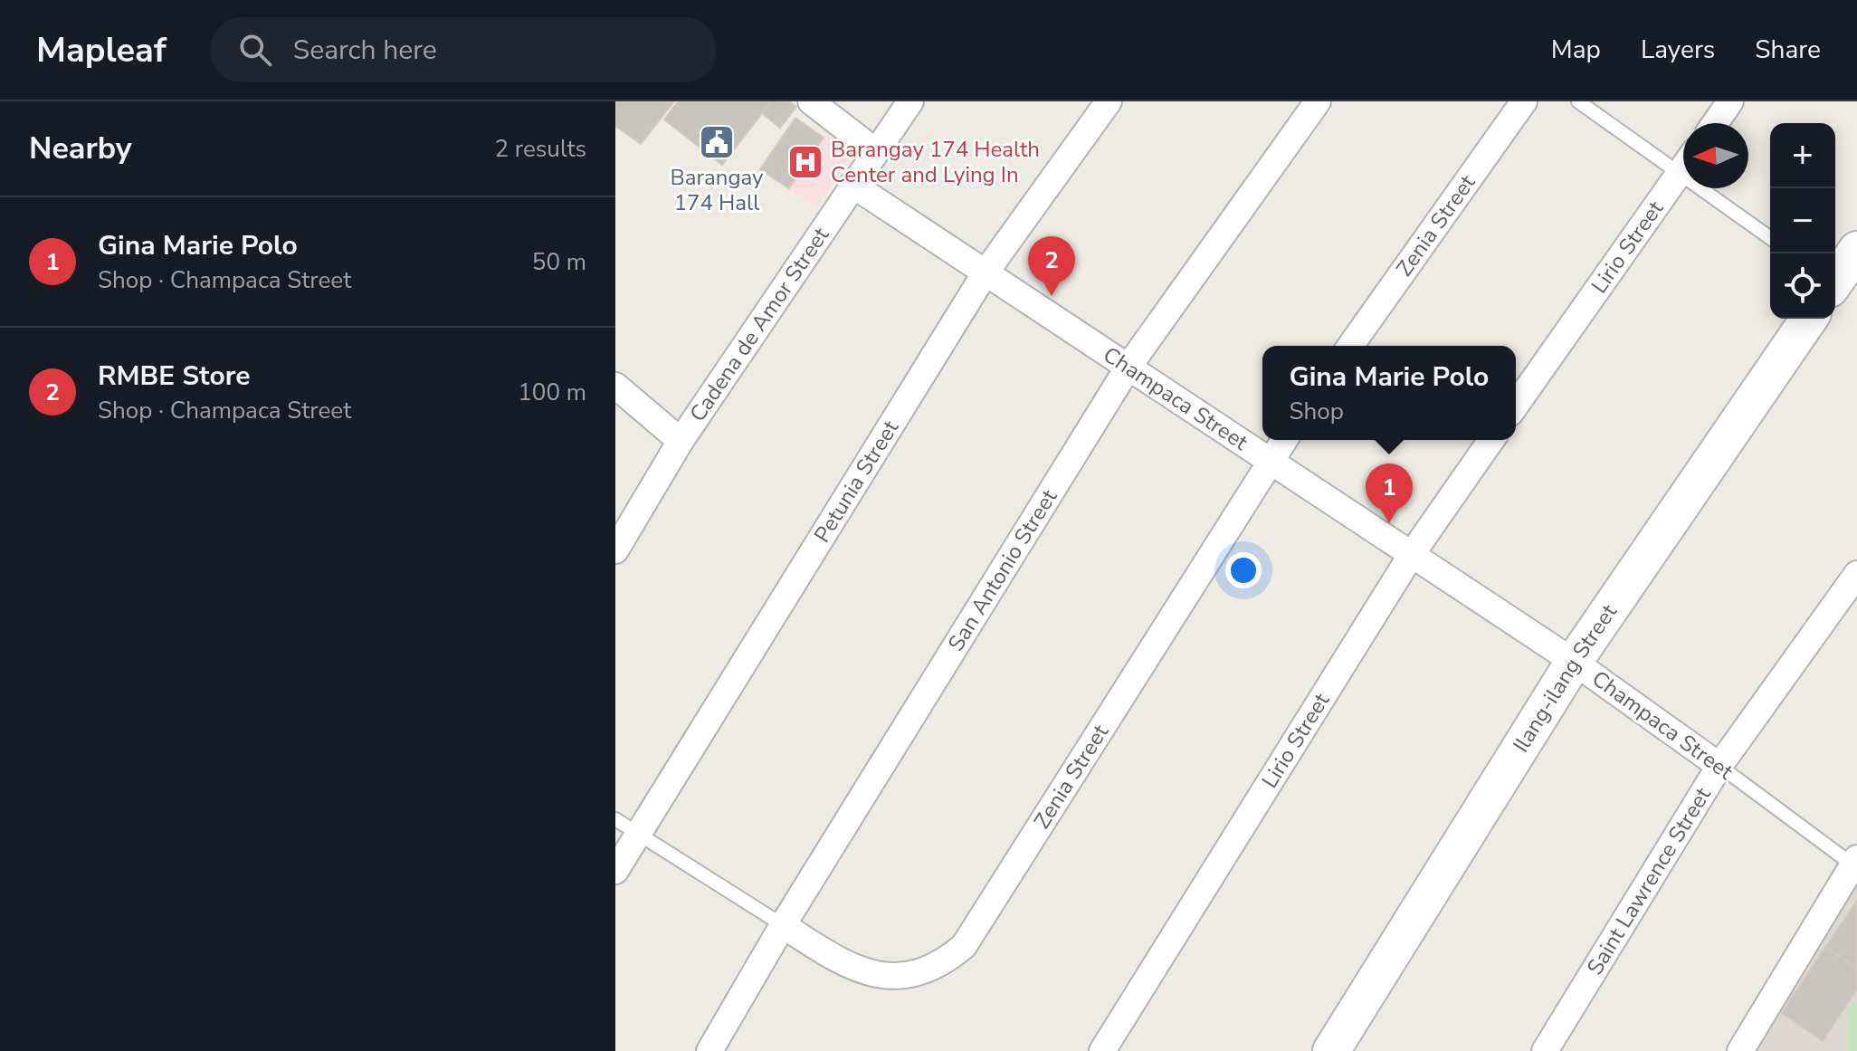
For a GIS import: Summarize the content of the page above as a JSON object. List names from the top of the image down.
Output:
{
  "streets": {
    "main road": ["Ilang-ilang Street"],
    "street": [
      "Zenia Street",
      "Lirio Street",
      "Cadena de Amor Street",
      "Champaca Street",
      "Petunia Street",
      "San Antonio Street",
      "Saint Lawrence Street"
    ]
  },
  "crossings": [
    ["Zenia Street", "Champaca Street"],
    ["Zenia Street", "San Antonio Street"],
    ["Lirio Street", "Champaca Street"],
    ["Cadena de Amor Street", "Champaca Street"],
    ["Champaca Street", "Petunia Street"],
    ["Champaca Street", "San Antonio Street"],
    ["Champaca Street", "Ilang-ilang Street"],
    ["Champaca Street", "Saint Lawrence Street"]
  ],
  "places": {
    "public building": ["Barangay 174 Hall"],
    "hospital": ["Barangay 174 Health Center and Lying In"]
  },
  "north": "left",
  "page": {
    "header": "Mapleaf",
    "search": "Search here",
    "nav": ["Map", "Layers", "Share"],
    "heading": ["Nearby", "2 results"],
    "map_buttons": ["+", "−"],
    "list": [
      {
        "mark": "1",
        "name": "Gina Marie Polo",
        "note": "Shop · Champaca Street",
        "value": "50 m"
      },
      {
        "mark": "2",
        "name": "RMBE Store",
        "note": "Shop · Champaca Street",
        "value": "100 m"
      }
    ],
    "pins": ["2", "1"],
    "popup": ["Gina Marie Polo", "Shop"]
  }
}
